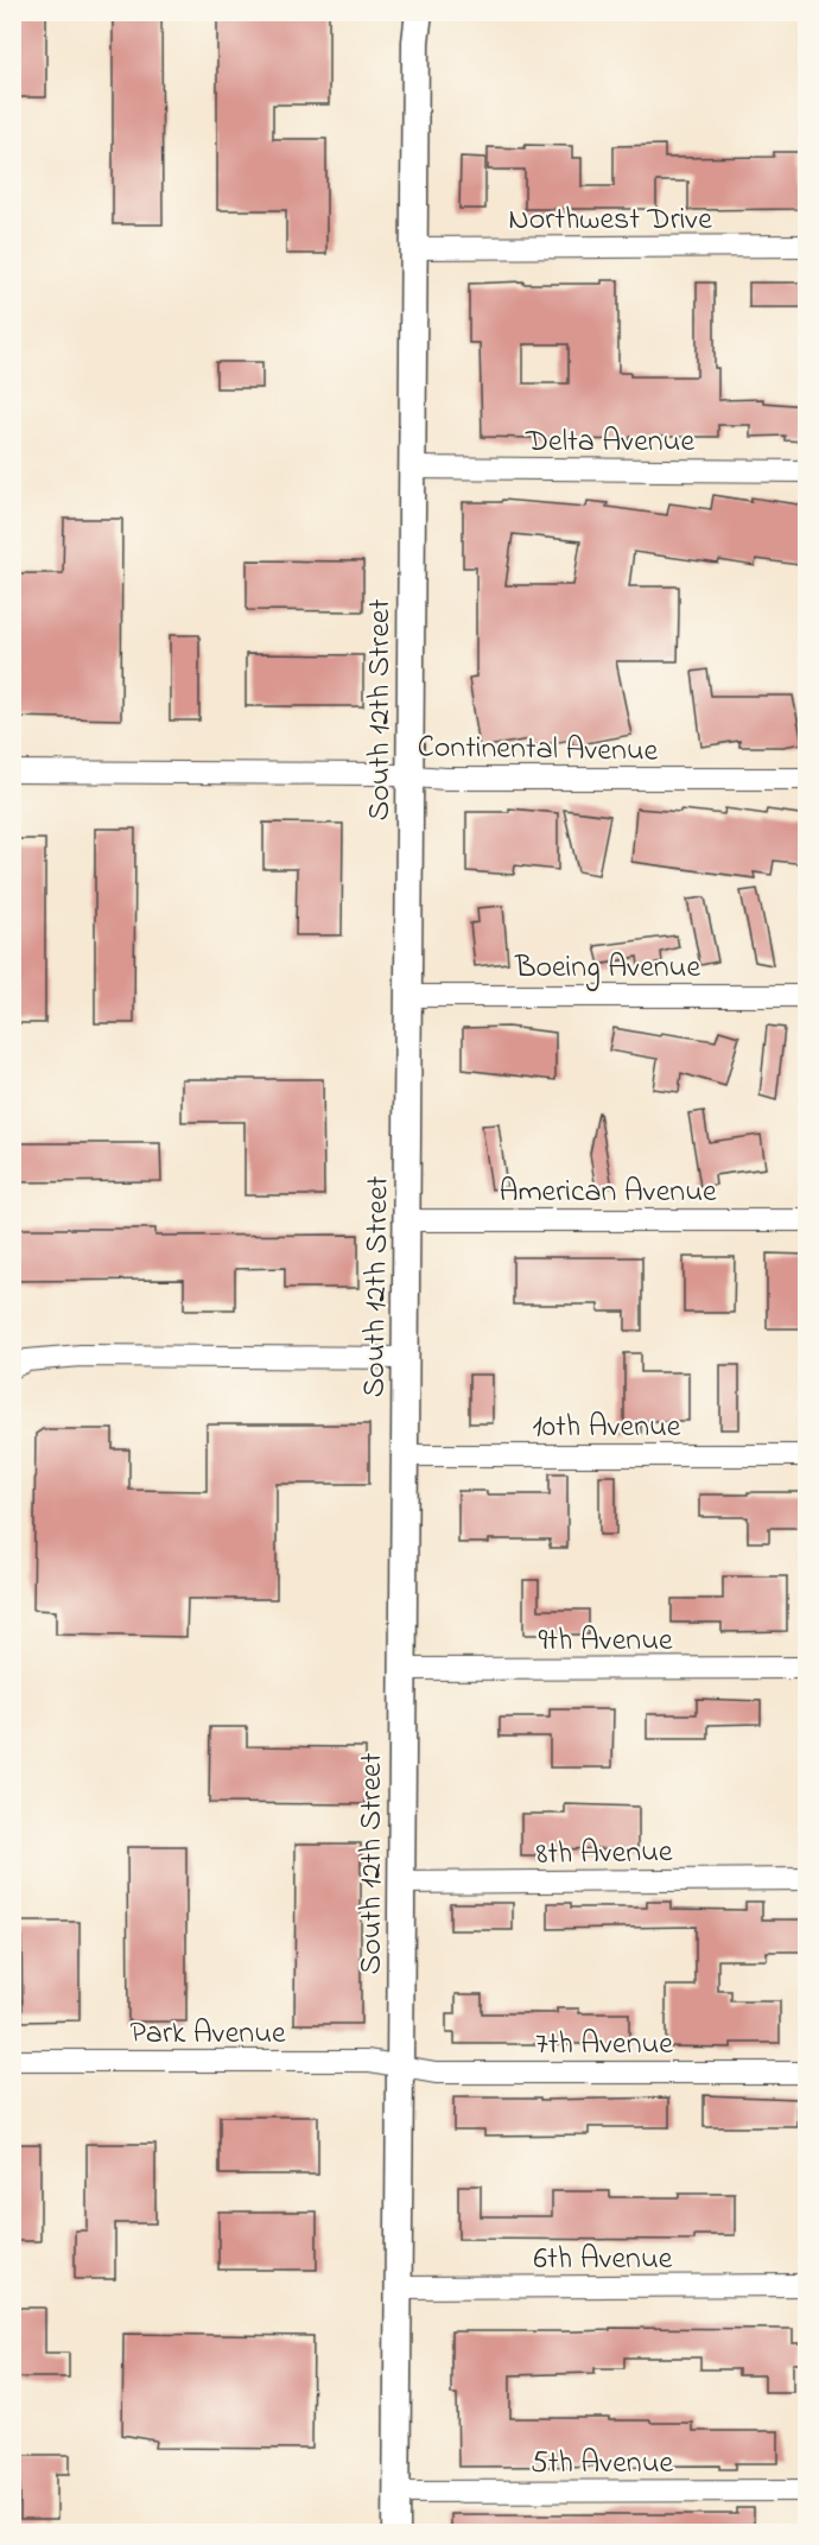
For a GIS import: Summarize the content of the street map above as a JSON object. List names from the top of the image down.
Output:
{
  "streets": {
    "street": [
      "Northwest Drive",
      "Delta Avenue",
      "South 12th Street",
      "Continental Avenue",
      "Boeing Avenue",
      "American Avenue",
      "10th Avenue",
      "9th Avenue",
      "8th Avenue",
      "Park Avenue",
      "7th Avenue",
      "6th Avenue",
      "5th Avenue"
    ]
  },
  "crossings": [
    ["Northwest Drive", "South 12th Street"],
    ["Delta Avenue", "South 12th Street"],
    ["South 12th Street", "Continental Avenue"],
    ["South 12th Street", "Boeing Avenue"],
    ["South 12th Street", "American Avenue"],
    ["South 12th Street", "10th Avenue"],
    ["South 12th Street", "9th Avenue"],
    ["South 12th Street", "8th Avenue"],
    ["South 12th Street", "Park Avenue"],
    ["South 12th Street", "7th Avenue"],
    ["South 12th Street", "6th Avenue"],
    ["South 12th Street", "5th Avenue"],
    ["Park Avenue", "7th Avenue"]
  ]
}
